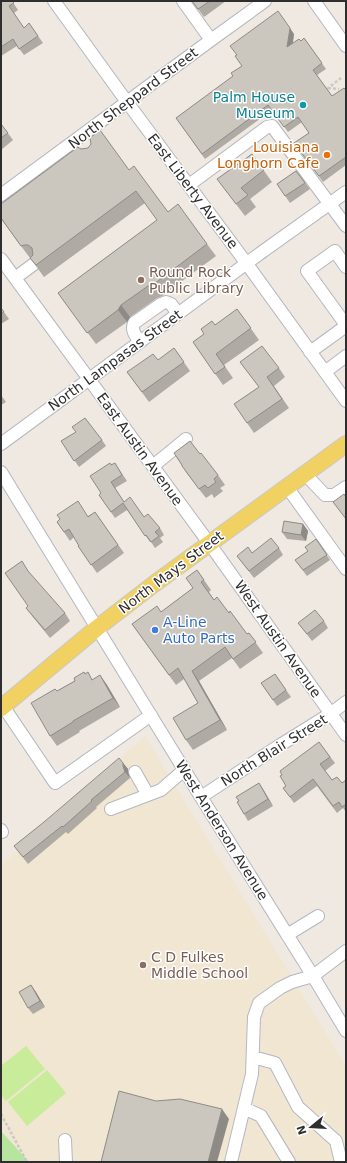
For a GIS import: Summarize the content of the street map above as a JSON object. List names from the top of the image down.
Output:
{
  "streets": {
    "main road": ["North Mays Street"],
    "street": [
      "North Sheppard Street",
      "East Liberty Avenue",
      "North Lampasas Street",
      "East Austin Avenue",
      "West Austin Avenue",
      "North Blair Street",
      "West Anderson Avenue"
    ]
  },
  "crossings": [
    ["North Sheppard Street", "East Liberty Avenue"],
    ["East Liberty Avenue", "North Lampasas Street"],
    ["North Lampasas Street", "East Austin Avenue"],
    ["East Austin Avenue", "North Mays Street"],
    ["East Austin Avenue", "West Austin Avenue"],
    ["North Mays Street", "West Austin Avenue"],
    ["North Mays Street", "West Anderson Avenue"],
    ["West Austin Avenue", "North Blair Street"],
    ["North Blair Street", "West Anderson Avenue"]
  ],
  "places": [
    "Palm House Museum",
    "Louisiana Longhorn Cafe",
    "Round Rock Public Library",
    "A-Line Auto Parts",
    "C D Fulkes Middle School"
  ],
  "north": "left"
}
